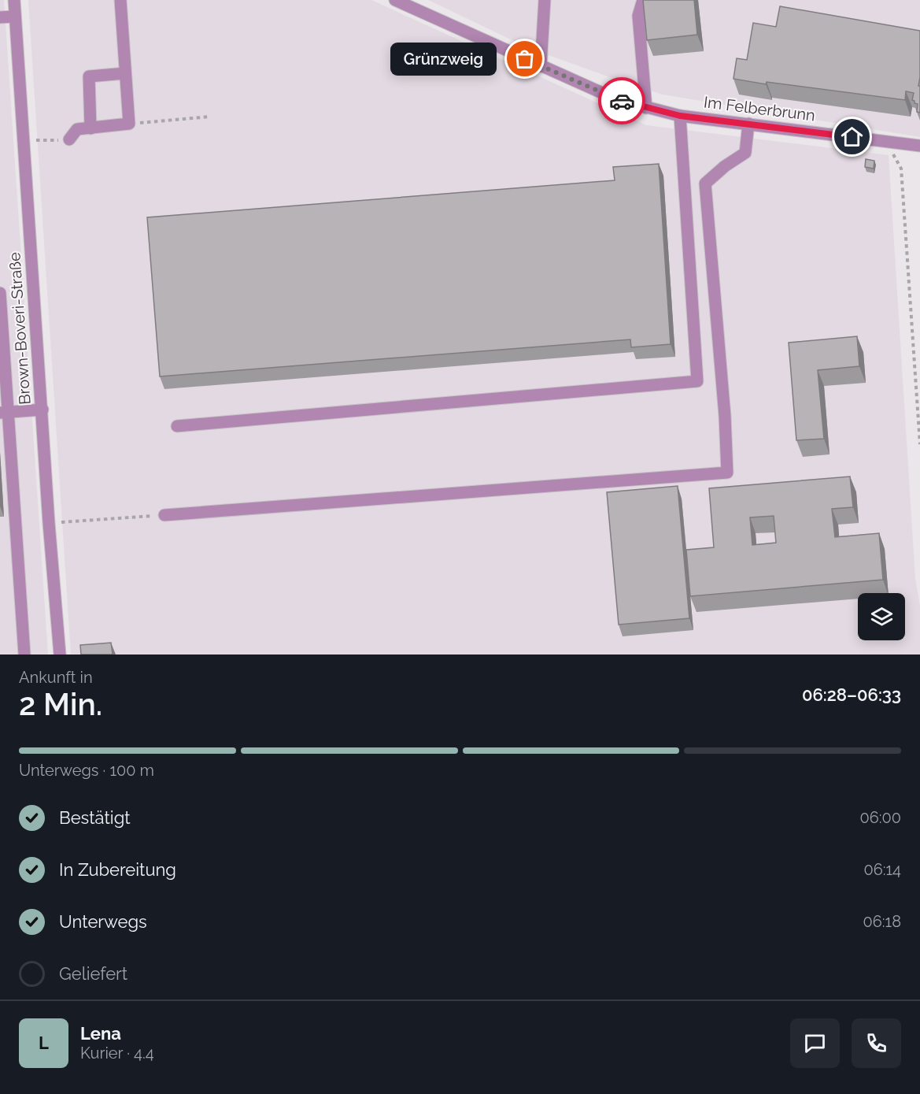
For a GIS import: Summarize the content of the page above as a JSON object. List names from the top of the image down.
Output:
{
  "streets": {
    "street": ["Im Felberbrunn", "Brown-Boveri-Straße"]
  },
  "places": ["Grünzweig"],
  "page": {
    "bubble": "Grünzweig",
    "heading": ["2 Min.", "Ankunft in", "06:28–06:33"],
    "panel": ["Lena", "Kurier · 4.4"],
    "bar": "Unterwegs · 100 m",
    "list": [
      ["Bestätigt", "06:00"],
      ["In Zubereitung", "06:14"],
      ["Unterwegs", "06:18"],
      "Geliefert"
    ],
    "round": "L"
  }
}
